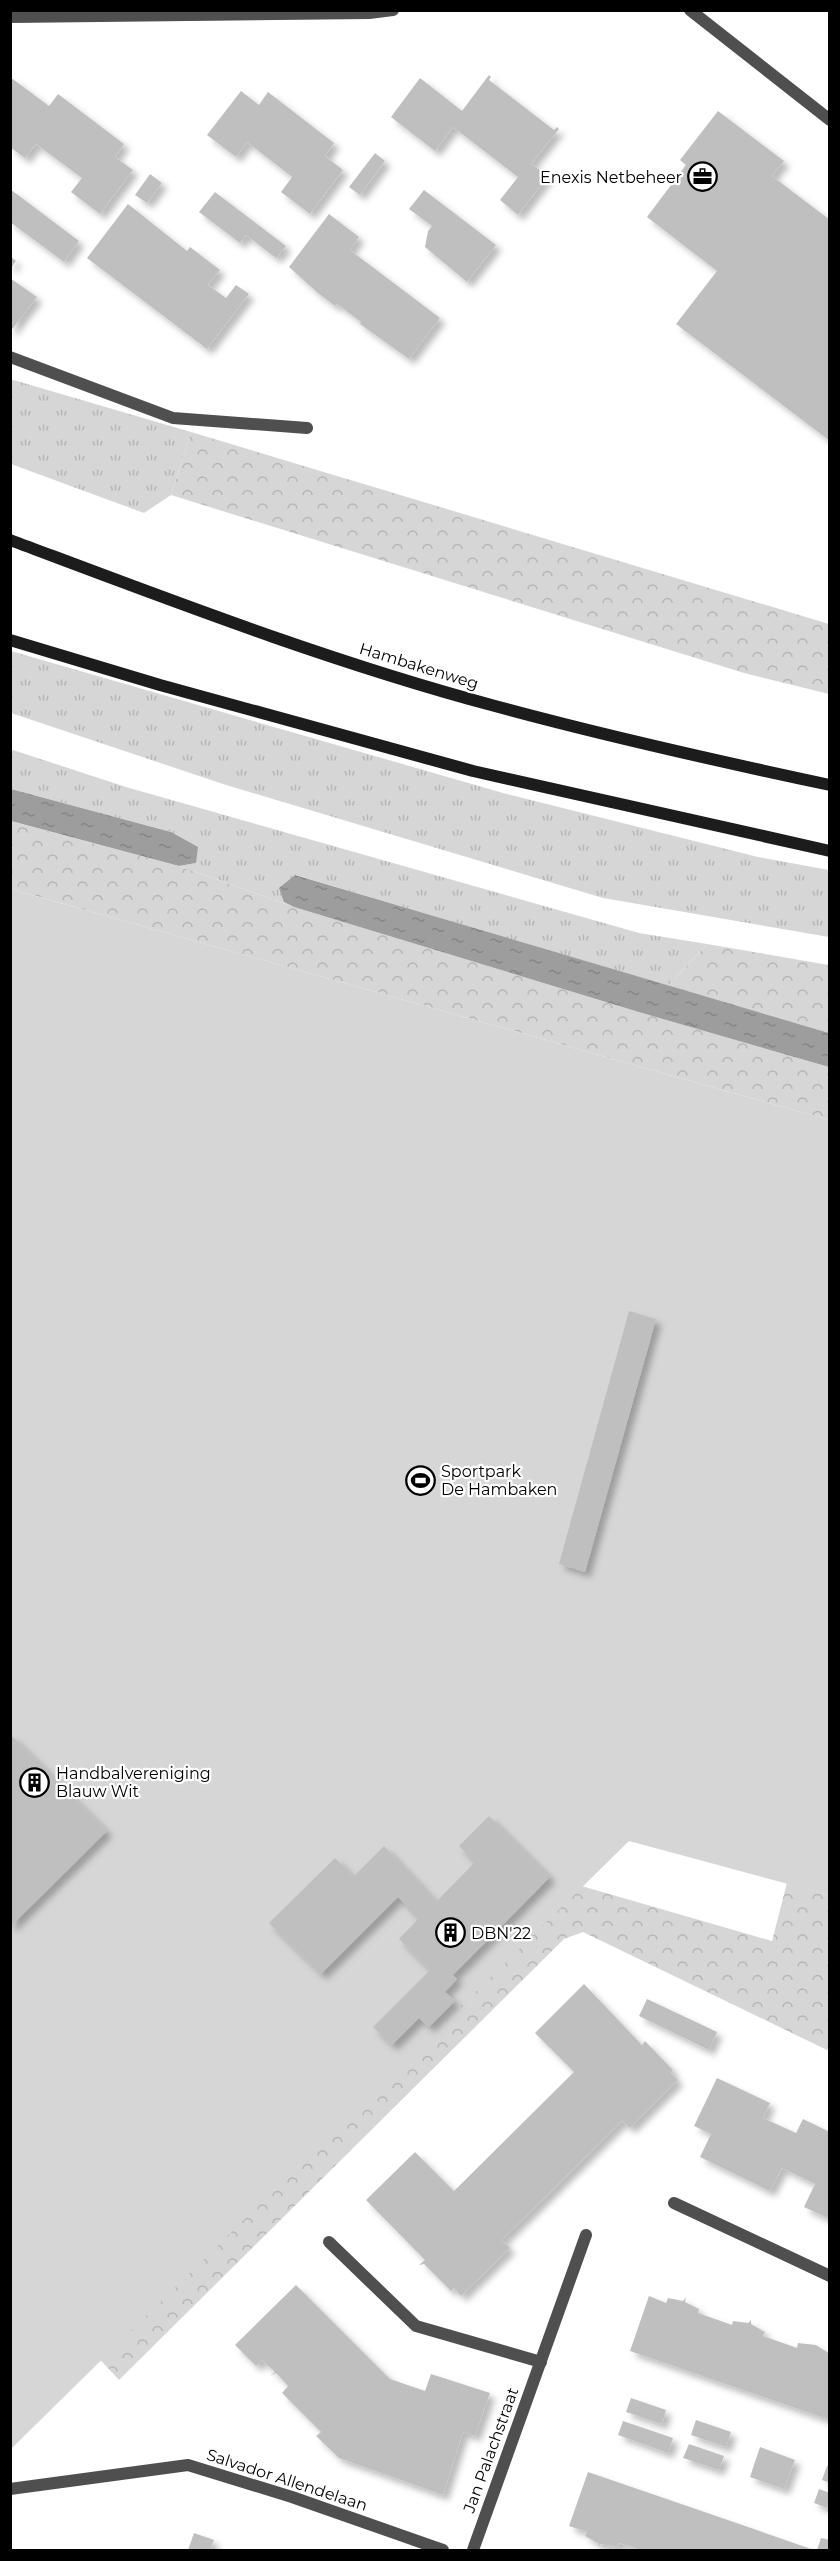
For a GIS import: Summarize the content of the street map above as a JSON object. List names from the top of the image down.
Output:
{
  "streets": {
    "main road": ["Hambakenweg"],
    "street": ["Jan Palachstraat", "Salvador Allendelaan"]
  },
  "places": {
    "office": ["Enexis Netbeheer"],
    "sports": ["Sportpark De Hambaken"],
    "building": ["Handbalvereniging Blauw Wit", "DBN'22"]
  }
}
